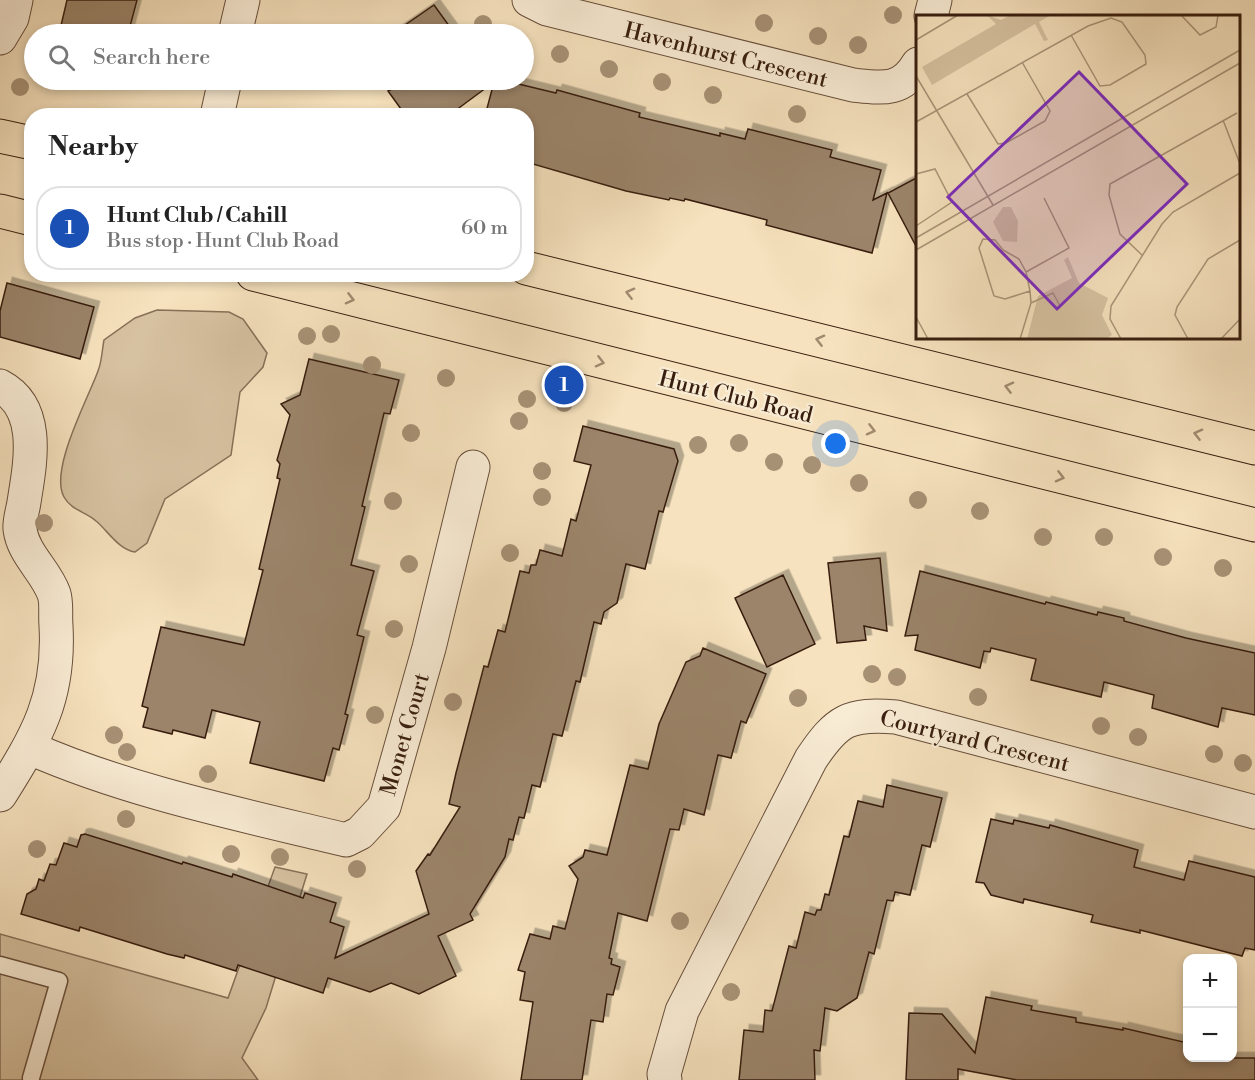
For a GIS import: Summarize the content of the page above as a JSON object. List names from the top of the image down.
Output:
{
  "streets": {
    "main road": ["Hunt Club Road"],
    "street": ["Havenhurst Crescent", "Monet Court", "Courtyard Crescent"]
  },
  "page": {
    "search": "Search here",
    "heading": "Nearby",
    "list": [
      {
        "mark": "1",
        "name": "Hunt Club / Cahill",
        "note": "Bus stop · Hunt Club Road",
        "value": "60 m"
      }
    ],
    "pins": "1",
    "map_buttons": ["+", "−"]
  }
}
